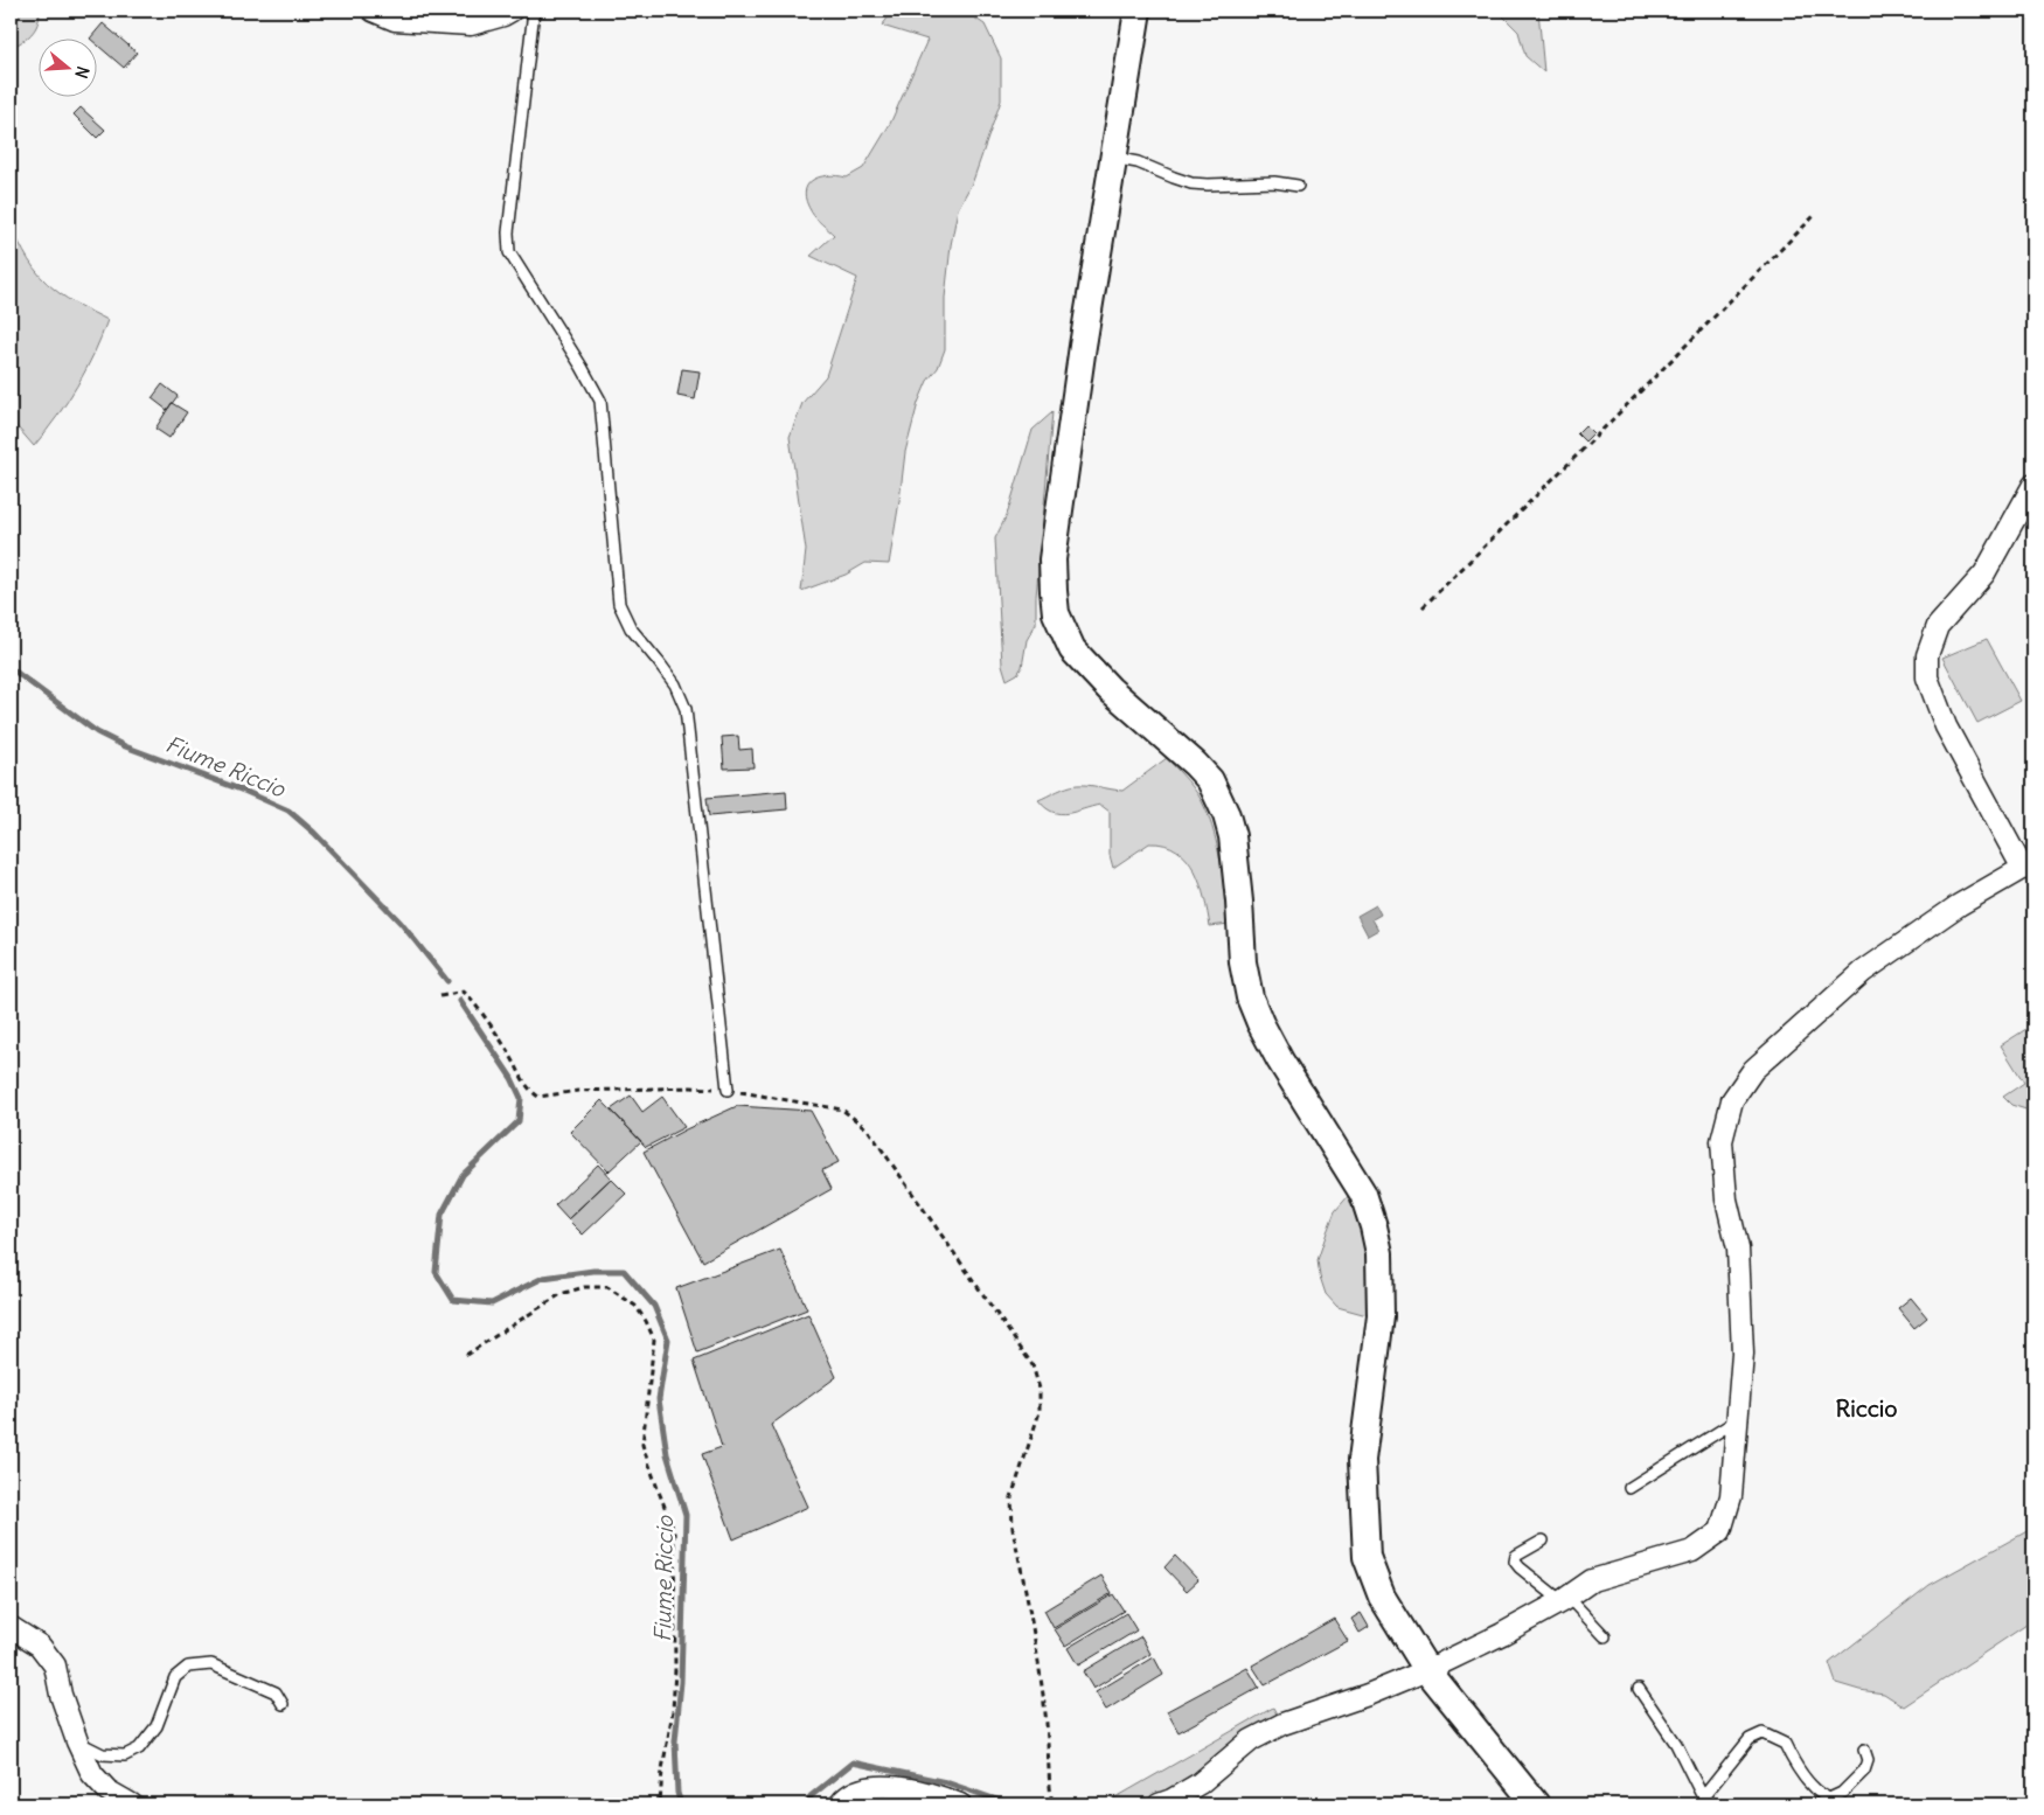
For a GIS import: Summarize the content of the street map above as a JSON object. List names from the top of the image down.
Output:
{
  "districts": ["Riccio"],
  "water": ["Fiume Riccio"],
  "north": "right"
}
